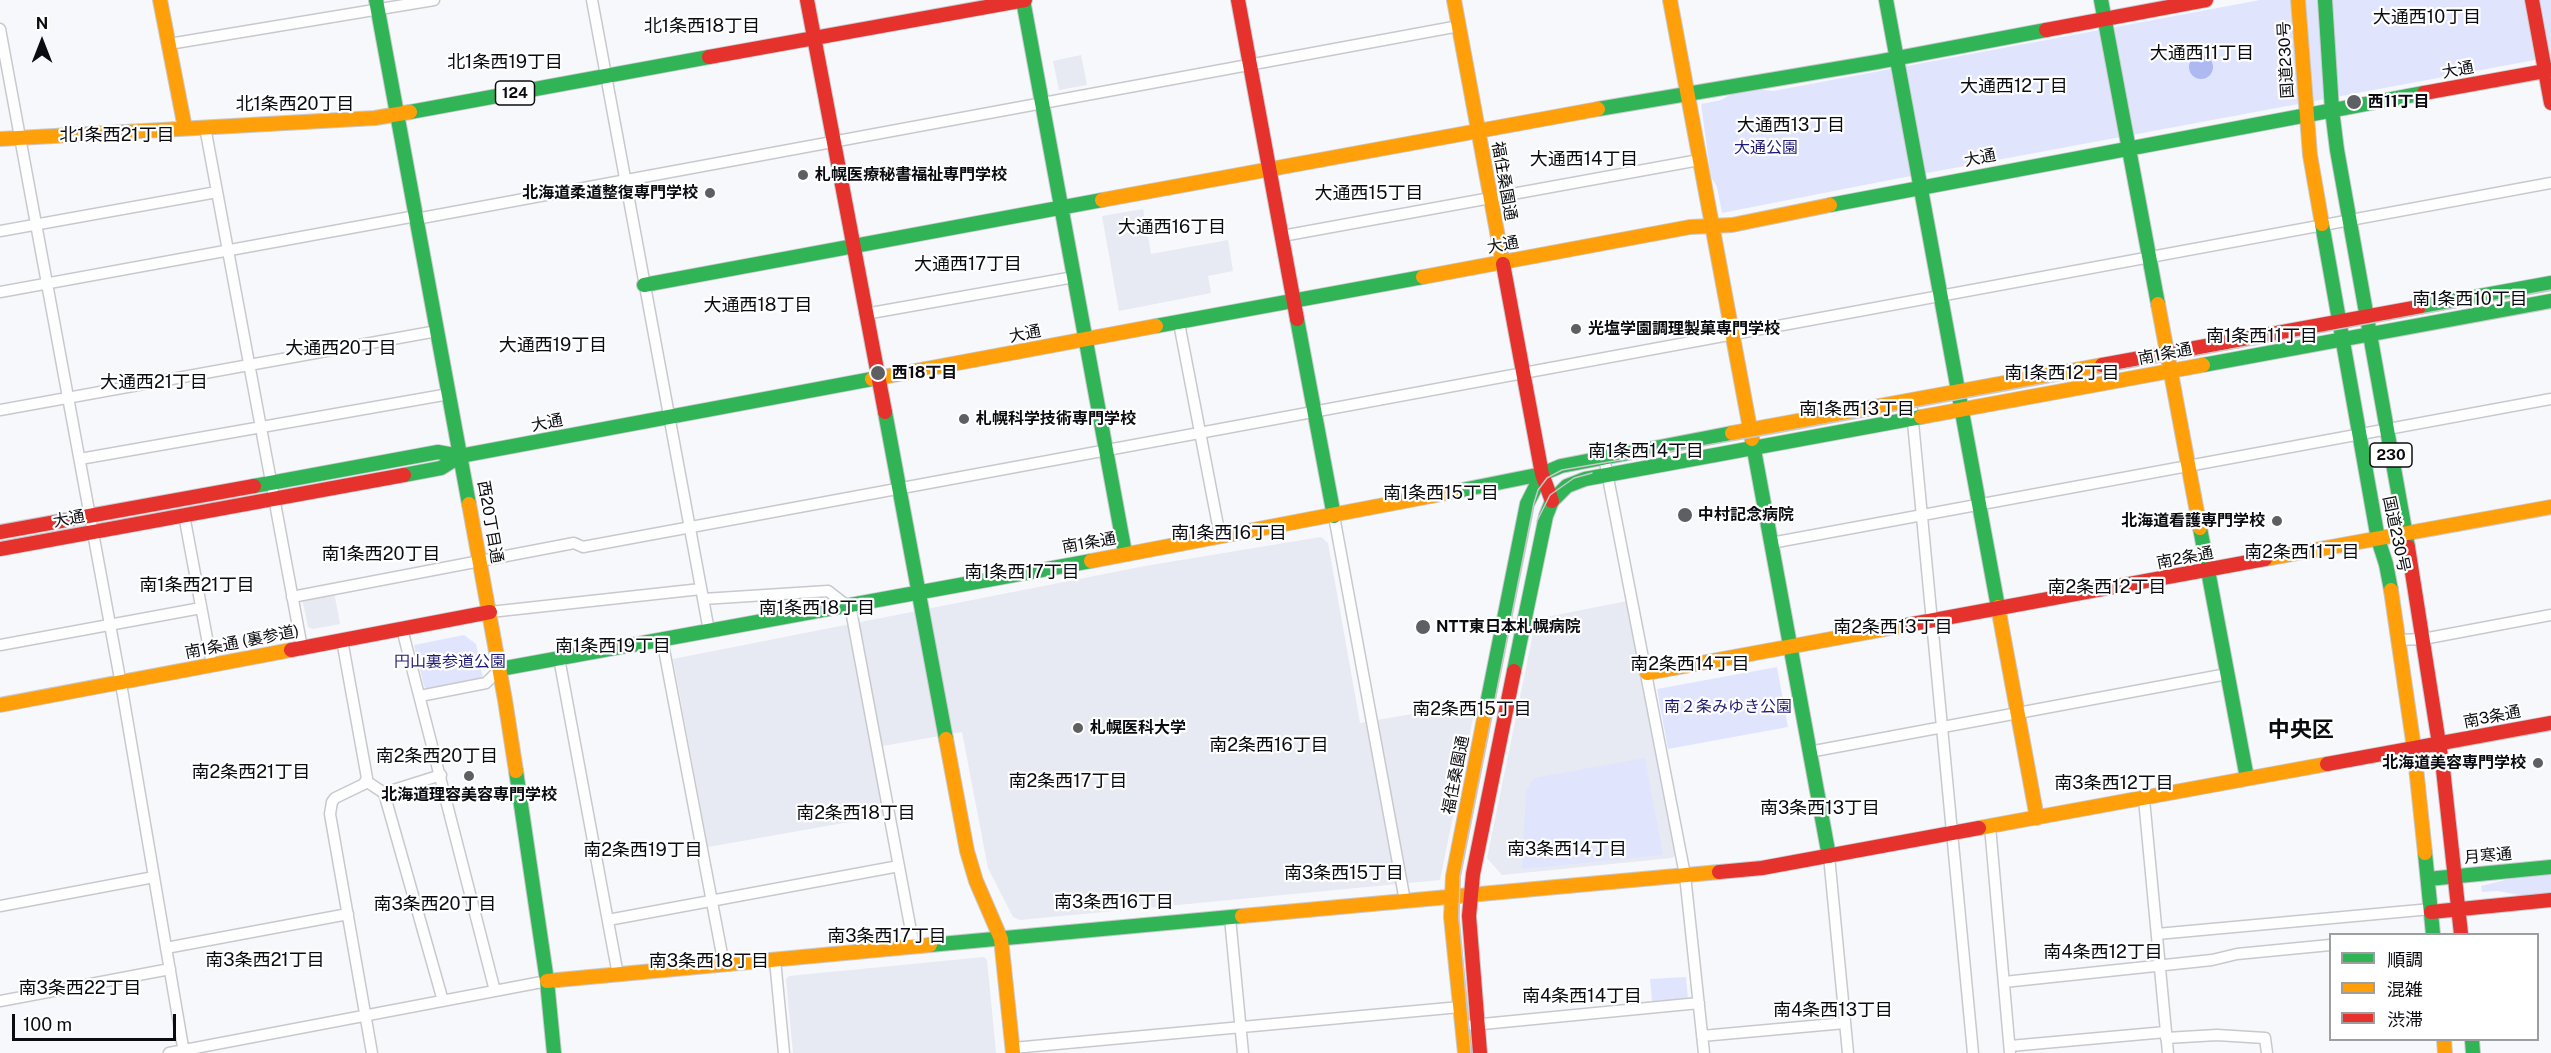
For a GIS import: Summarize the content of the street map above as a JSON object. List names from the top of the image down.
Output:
{
  "streets": {
    "main road": [
      "国道230号",
      "大通",
      "124",
      "福住桑園通",
      "南1条通",
      "230",
      "西20丁目通",
      "南2条通",
      "南1条通 (裏参道)",
      "南3条通",
      "月寒通"
    ]
  },
  "crossings": [
    ["国道230号", "大通"],
    ["国道230号", "南1条通"],
    ["国道230号", "南2条通"],
    ["国道230号", "南3条通"],
    ["国道230号", "月寒通"],
    ["大通", "福住桑園通"],
    ["大通", "西20丁目通"],
    ["124", "西20丁目通"],
    ["福住桑園通", "南1条通"],
    ["福住桑園通", "南3条通"],
    ["南1条通", "西20丁目通"],
    ["西20丁目通", "南1条通 (裏参道)"],
    ["西20丁目通", "南3条通"]
  ],
  "districts": [
    "大通西10丁目",
    "北1条西18丁目",
    "大通西11丁目",
    "北1条西19丁目",
    "大通西12丁目",
    "北1条西20丁目",
    "大通西13丁目",
    "北1条西21丁目",
    "大通西14丁目",
    "大通西15丁目",
    "大通西16丁目",
    "大通西17丁目",
    "南1条西10丁目",
    "大通西18丁目",
    "南1条西11丁目",
    "大通西19丁目",
    "大通西20丁目",
    "南1条西12丁目",
    "大通西21丁目",
    "南1条西13丁目",
    "南1条西14丁目",
    "南1条西15丁目",
    "南1条西16丁目",
    "南2条西11丁目",
    "南1条西20丁目",
    "南1条西17丁目",
    "南1条西21丁目",
    "南2条西12丁目",
    "南1条西18丁目",
    "南2条西13丁目",
    "南1条西19丁目",
    "南2条西14丁目",
    "南2条西15丁目",
    "中央区",
    "南2条西16丁目",
    "南2条西20丁目",
    "南2条西21丁目",
    "南2条西17丁目",
    "南3条西12丁目",
    "南3条西13丁目",
    "南2条西18丁目",
    "南3条西14丁目",
    "南2条西19丁目",
    "南3条西15丁目",
    "南3条西16丁目",
    "南3条西20丁目",
    "南3条西17丁目",
    "南4条西12丁目",
    "南3条西21丁目",
    "南3条西18丁目",
    "南3条西22丁目",
    "南4条西14丁目",
    "南4条西13丁目"
  ],
  "parks": ["大通公園", "円山裏参道公園", "南２条みゆき公園"],
  "places": [
    "西11丁目",
    "札幌医療秘書福祉専門学校",
    "北海道柔道整復専門学校",
    "光塩学園調理製菓専門学校",
    "西18丁目",
    "札幌科学技術専門学校",
    "中村記念病院",
    "北海道看護専門学校",
    "NTT東日本札幌病院",
    "札幌医科大学",
    "北海道美容専門学校",
    "北海道理容美容専門学校"
  ],
  "legend": ["順調", "混雑", "渋滞"],
  "scale_bar": "100 m",
  "north": "top"
}
